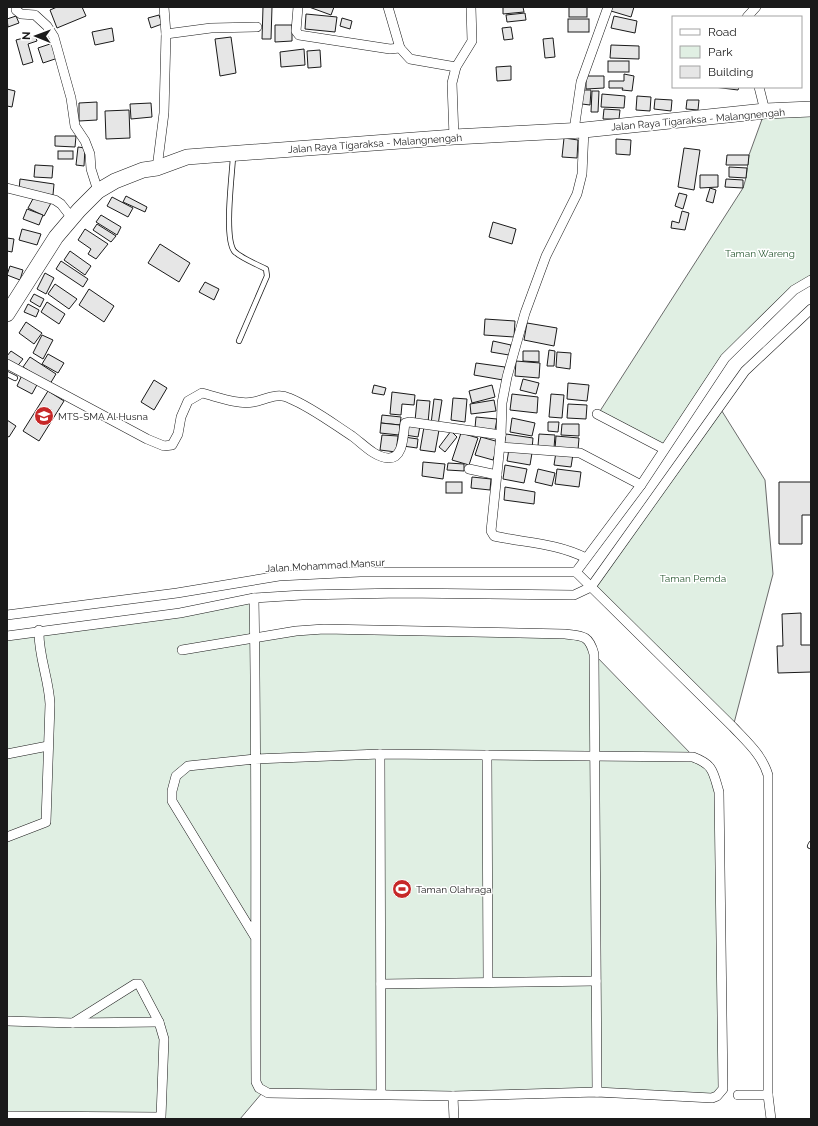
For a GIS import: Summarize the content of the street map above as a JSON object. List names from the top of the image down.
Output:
{
  "streets": {
    "main road": ["Jalan Raya Tigaraksa - Malangnengah"],
    "street": ["Jalan Mohammad Mansur"]
  },
  "parks": ["Taman Wareng", "Taman Pemda"],
  "places": {
    "school or university": ["MTS-SMA Al Husna"],
    "sports": ["Taman Olahraga"]
  },
  "legend": ["Road", "Park", "Building"],
  "north": "left"
}
